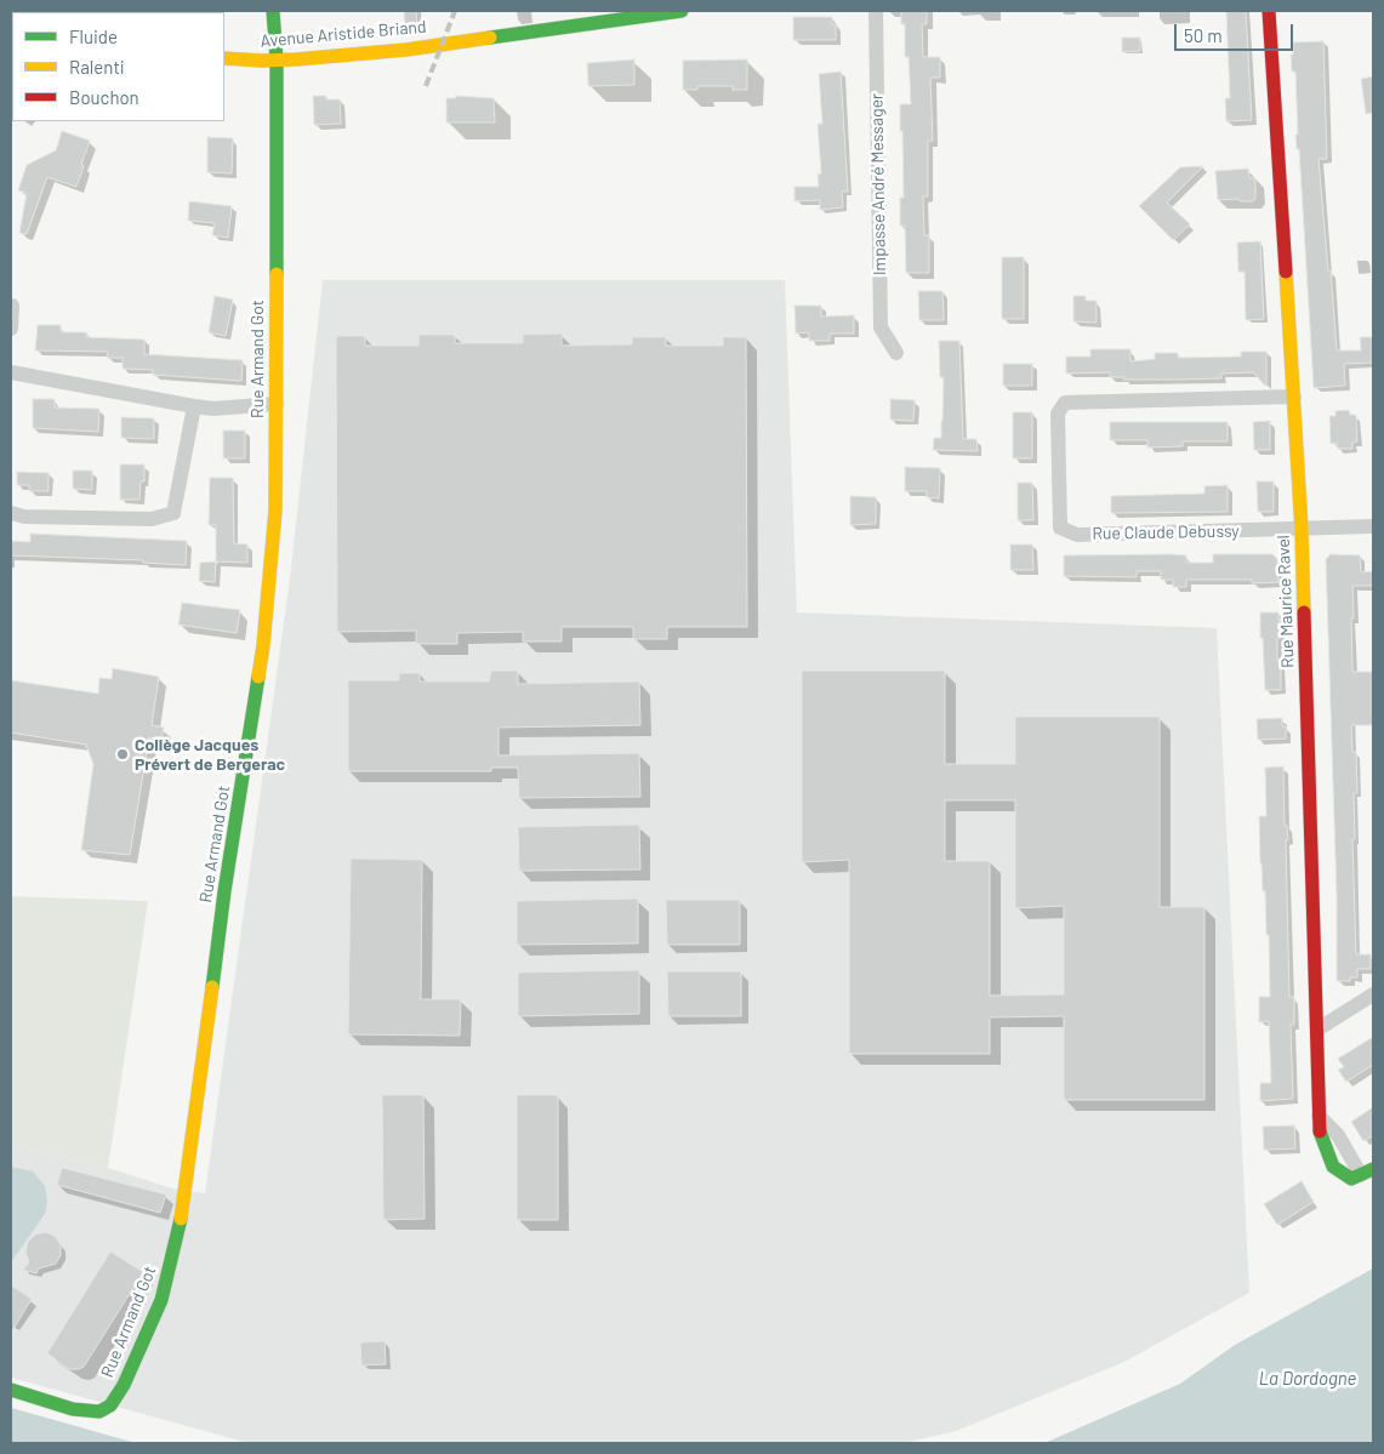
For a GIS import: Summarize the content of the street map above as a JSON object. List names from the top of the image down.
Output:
{
  "streets": {
    "street": [
      "Avenue Aristide Briand",
      "Impasse André Messager",
      "Rue Armand Got",
      "Rue Claude Debussy",
      "Rue Maurice Ravel"
    ]
  },
  "crossings": [
    ["Avenue Aristide Briand", "Rue Armand Got"],
    ["Rue Claude Debussy", "Rue Maurice Ravel"]
  ],
  "water": ["La Dordogne"],
  "places": ["Collège Jacques Prévert de Bergerac"],
  "legend": ["Fluide", "Ralenti", "Bouchon"],
  "scale_bar": "50 m"
}
